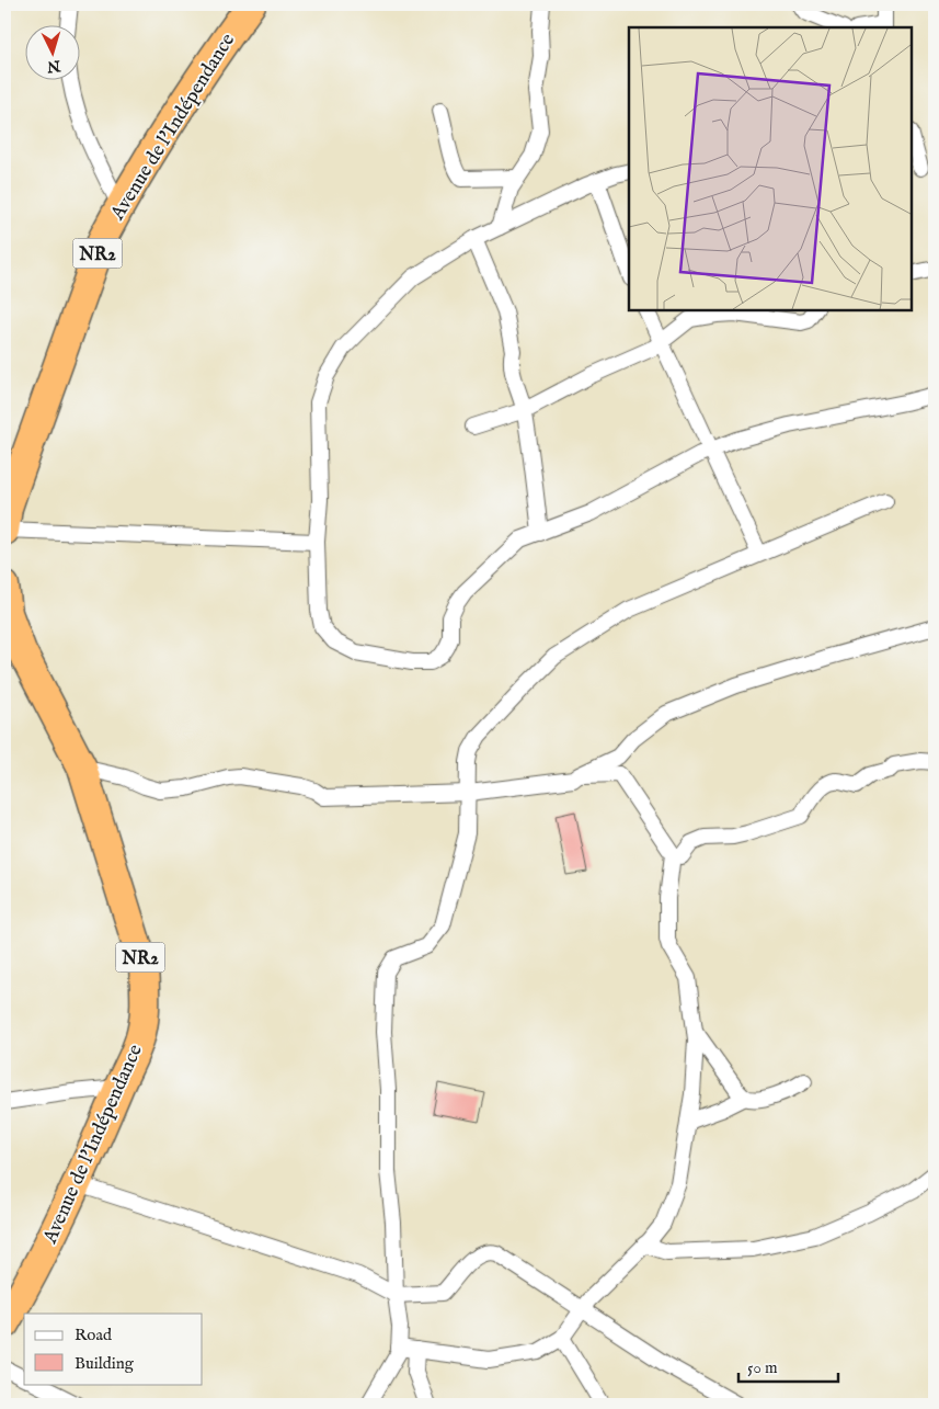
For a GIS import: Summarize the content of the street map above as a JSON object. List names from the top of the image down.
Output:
{
  "streets": {
    "highway": ["Avenue de l'Indépendance", "NR2"]
  },
  "legend": ["Road", "Building"],
  "scale_bar": "50 m",
  "north": "bottom"
}
